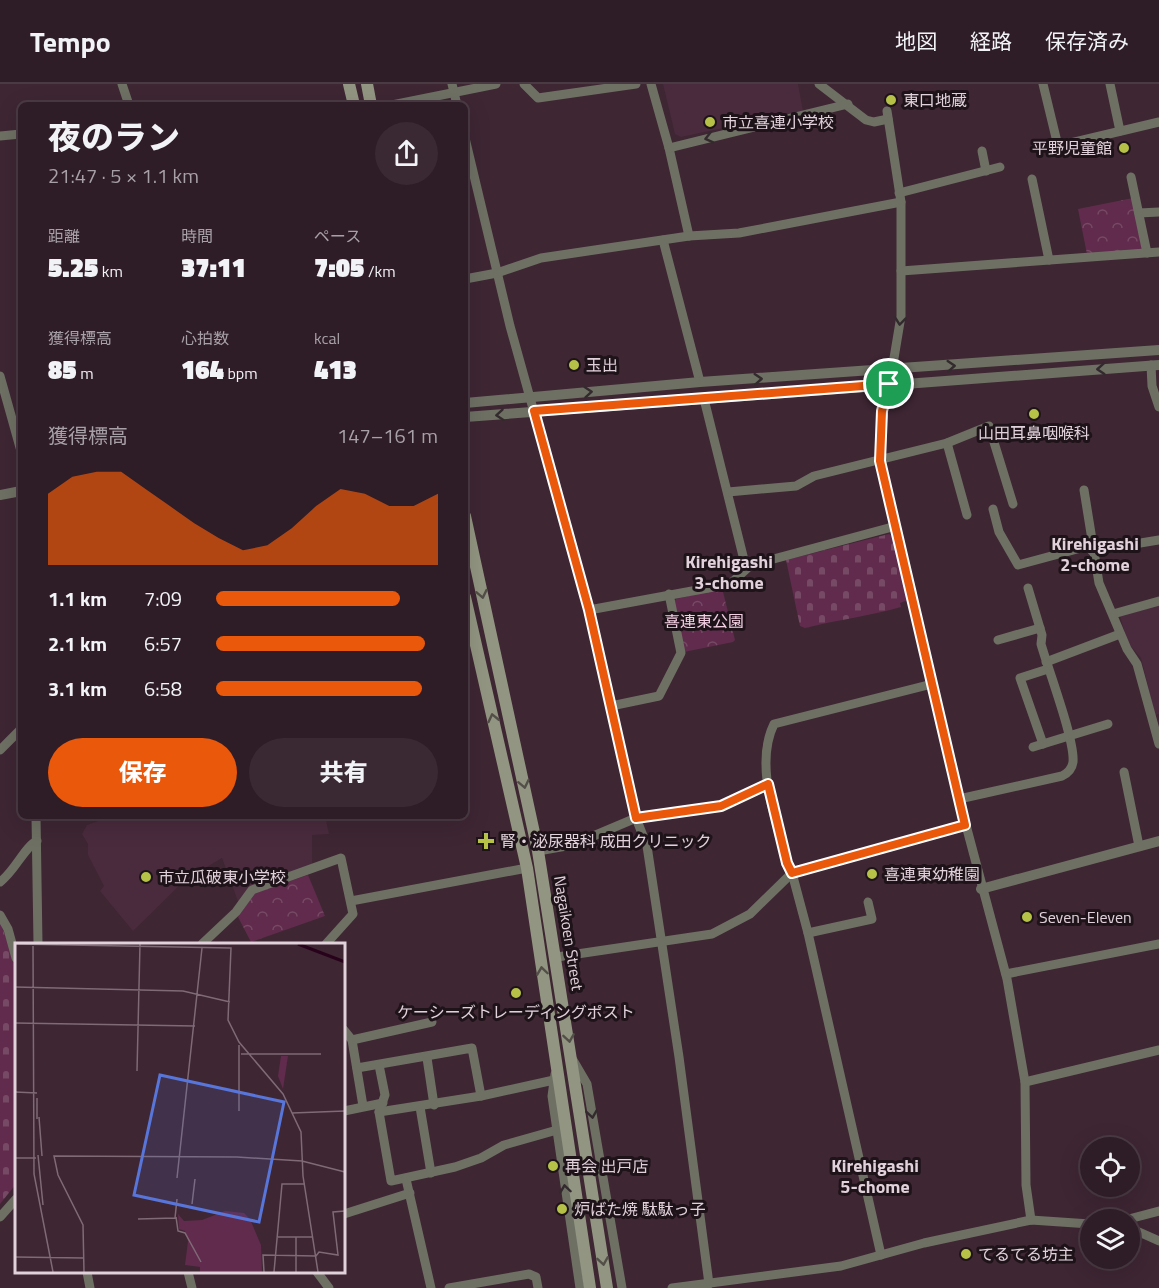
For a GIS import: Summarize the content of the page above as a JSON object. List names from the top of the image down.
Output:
{
  "streets": {
    "main road": ["Nagaikoen Street"]
  },
  "districts": ["Kirehigashi 2-chome", "Kirehigashi 3-chome", "Kirehigashi 5-chome"],
  "parks": ["喜連東公園"],
  "places": {
    "other": [
      "東口地蔵",
      "市立喜連小学校",
      "平野児童館",
      "玉出",
      "山田耳鼻咽喉科",
      "喜連東幼稚園",
      "市立瓜破東小学校",
      "Seven-Eleven",
      "ケーシーズトレーディングポスト",
      "再会 出戸店",
      "炉ばた焼 駄駄っ子",
      "てるてる坊主"
    ],
    "health": ["腎・泌尿器科 成田クリニック"]
  },
  "page": {
    "header": "Tempo",
    "nav": ["地図", "経路", "保存済み"],
    "heading": ["夜のラン", "21:47 · 5 × 1.1 km"],
    "stats": [
      ["距離", "5.25 km"],
      ["時間", "37:11"],
      ["ペース", "7:05 /km"],
      ["獲得標高", "85 m"],
      ["心拍数", "164 bpm"],
      ["kcal", "413"]
    ],
    "chart": ["獲得標高", "147–161 m"],
    "list": [
      {
        "name": "1.1 km",
        "note": "7:09"
      },
      {
        "name": "2.1 km",
        "note": "6:57"
      },
      {
        "name": "3.1 km",
        "note": "6:58"
      }
    ],
    "buttons": ["保存", "共有"]
  }
}
